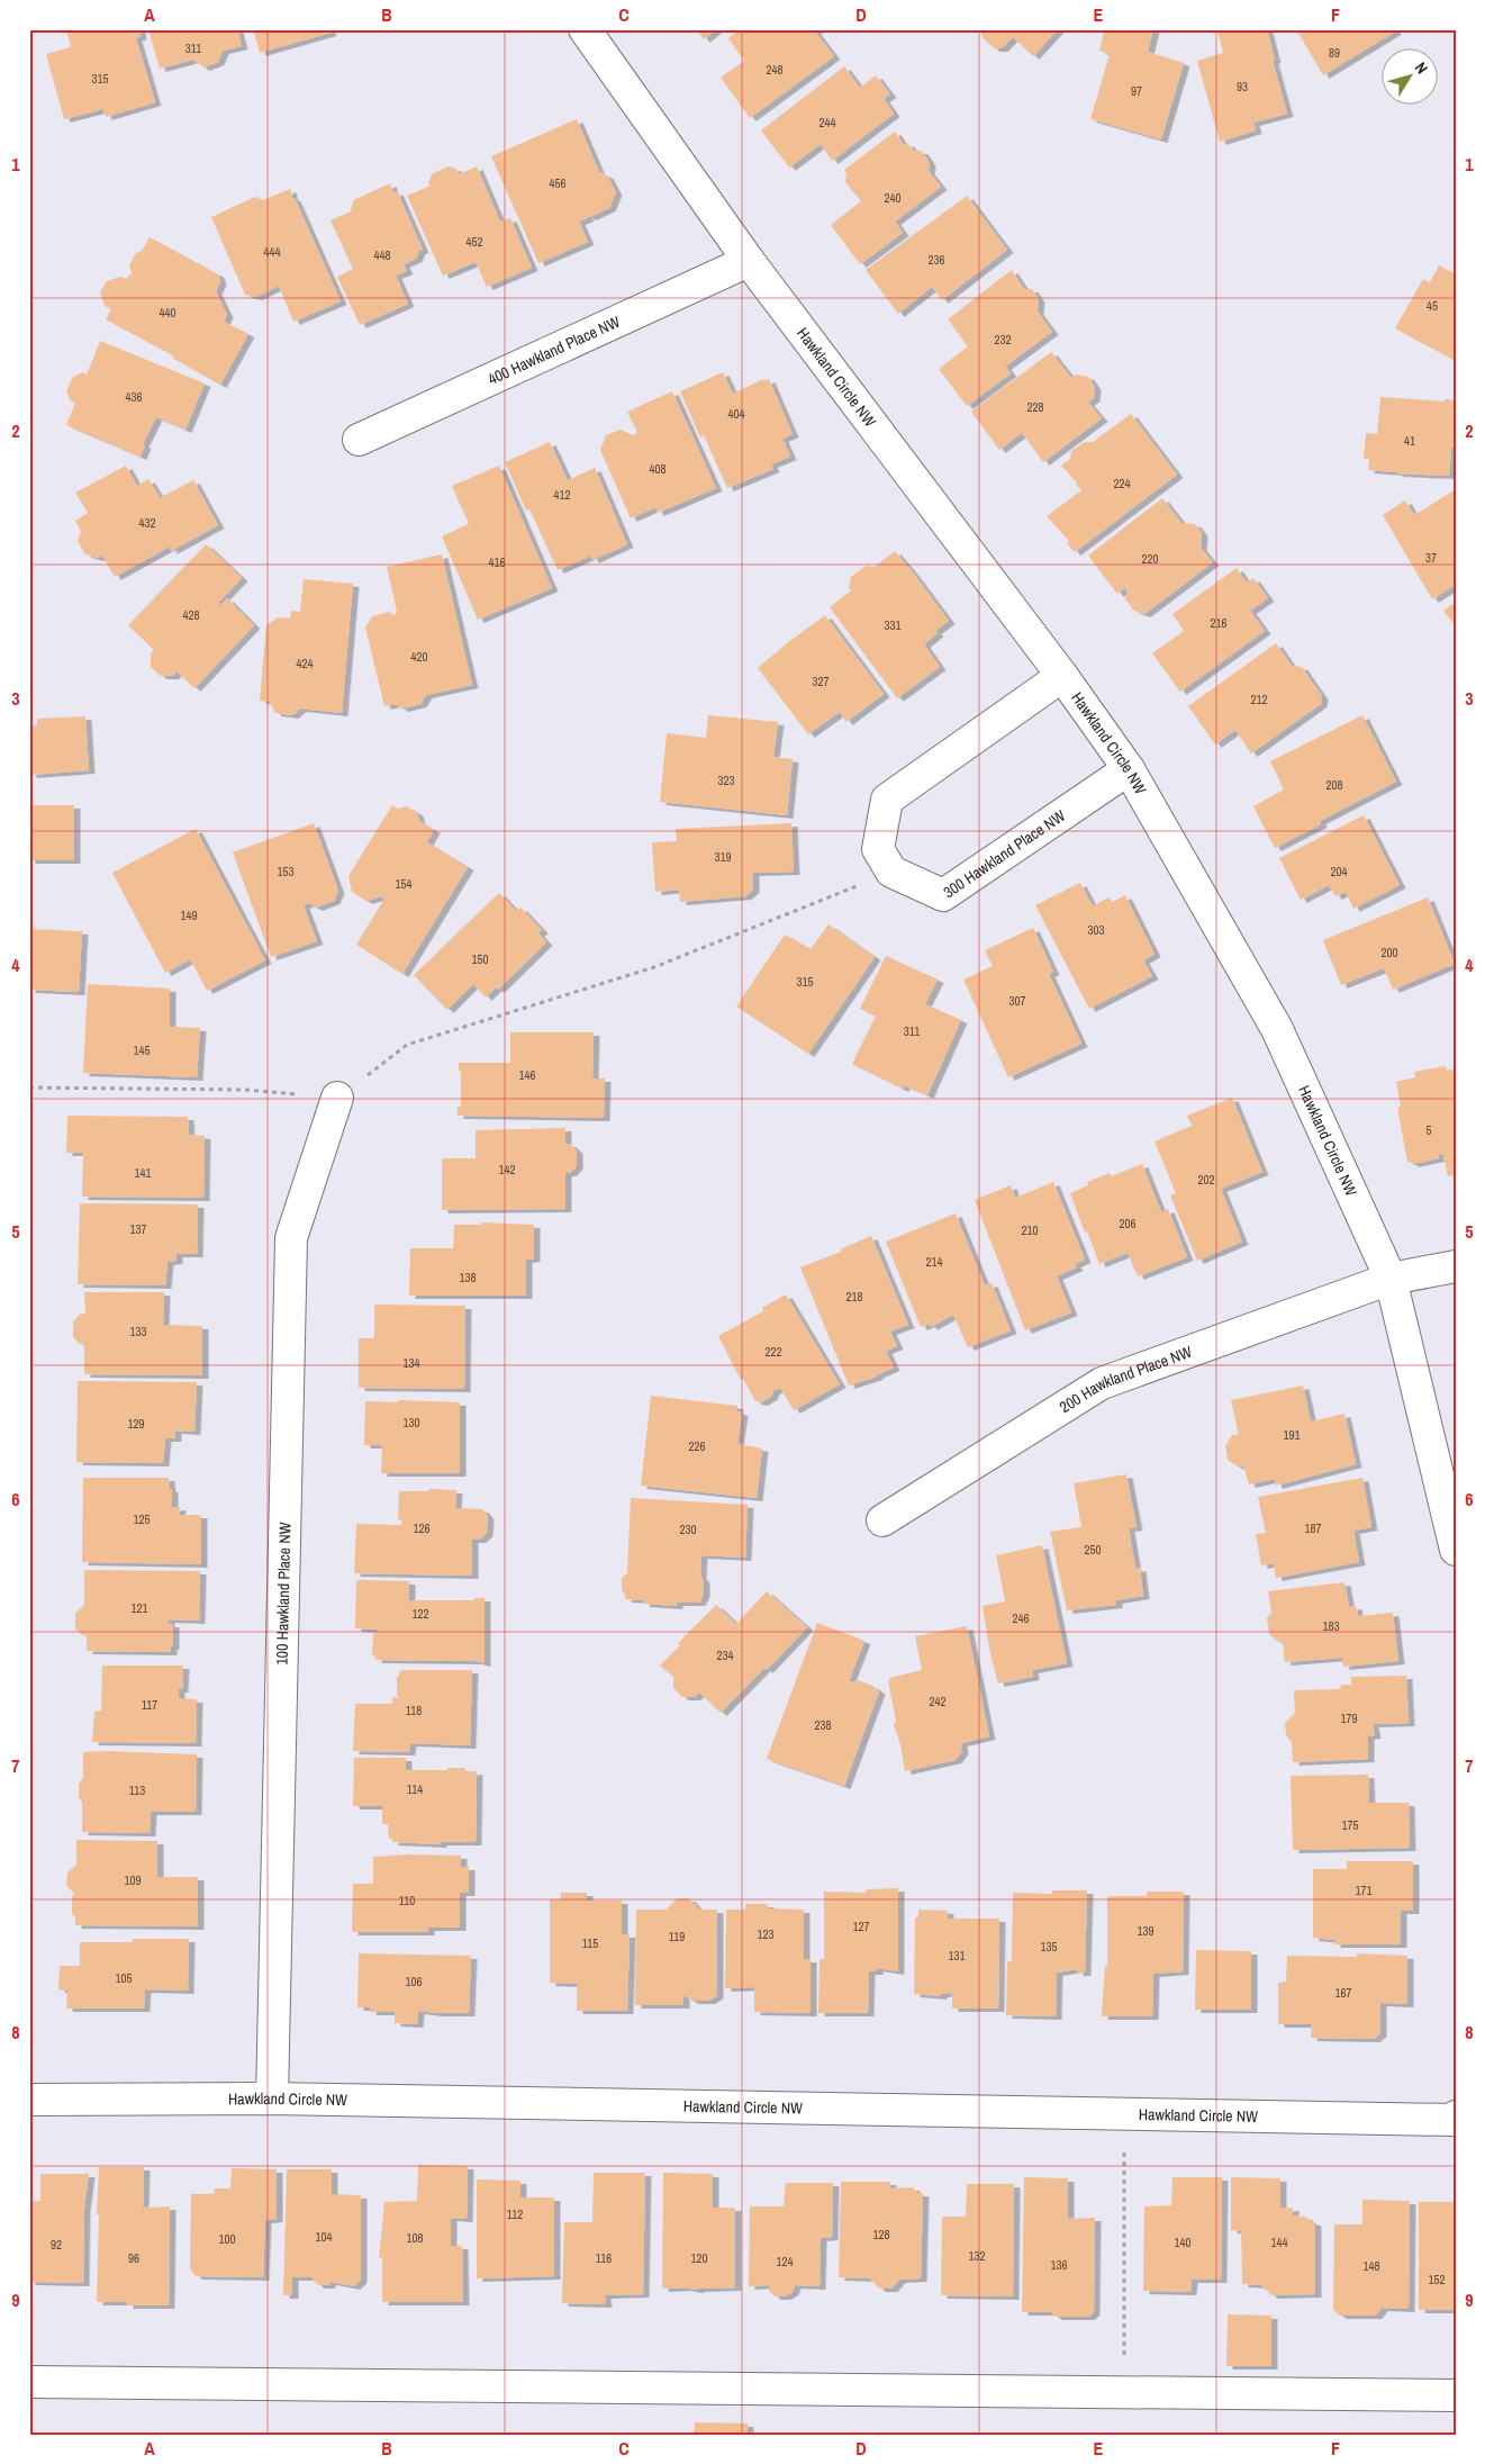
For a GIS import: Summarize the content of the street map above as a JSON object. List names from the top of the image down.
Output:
{
  "streets": {
    "street": [
      "400 Hawkland Place NW",
      "Hawkland Circle NW",
      "300 Hawkland Place NW",
      "200 Hawkland Place NW",
      "100 Hawkland Place NW"
    ]
  },
  "crossings": [
    ["400 Hawkland Place NW", "Hawkland Circle NW"],
    ["Hawkland Circle NW", "300 Hawkland Place NW"],
    ["Hawkland Circle NW", "200 Hawkland Place NW"],
    ["Hawkland Circle NW", "100 Hawkland Place NW"]
  ],
  "house_numbers": [
    "311",
    "89",
    "248",
    "315",
    "93",
    "97",
    "244",
    "456",
    "240",
    "452",
    "444",
    "448",
    "236",
    "45",
    "440",
    "232",
    "436",
    "228",
    "404",
    "41",
    "408",
    "224",
    "412",
    "432",
    "37",
    "220",
    "416",
    "428",
    "216",
    "331",
    "420",
    "424",
    "327",
    "212",
    "323",
    "208",
    "319",
    "153",
    "204",
    "154",
    "149",
    "303",
    "200",
    "150",
    "315",
    "307",
    "311",
    "145",
    "146",
    "5",
    "142",
    "141",
    "202",
    "206",
    "137",
    "210",
    "214",
    "138",
    "218",
    "133",
    "222",
    "134",
    "130",
    "129",
    "191",
    "226",
    "125",
    "126",
    "187",
    "230",
    "250",
    "121",
    "122",
    "246",
    "183",
    "234",
    "242",
    "117",
    "118",
    "179",
    "238",
    "114",
    "113",
    "175",
    "109",
    "171",
    "110",
    "127",
    "139",
    "123",
    "119",
    "115",
    "135",
    "131",
    "105",
    "106",
    "167",
    "112",
    "128",
    "104",
    "108",
    "100",
    "140",
    "144",
    "92",
    "132",
    "96",
    "116",
    "120",
    "124",
    "136",
    "148",
    "152"
  ],
  "north": "top right",
  "grid": {
    "columns": [
      "A",
      "B",
      "C",
      "D",
      "E",
      "F"
    ],
    "rows": [
      "1",
      "2",
      "3",
      "4",
      "5",
      "6",
      "7",
      "8",
      "9"
    ]
  }
}
